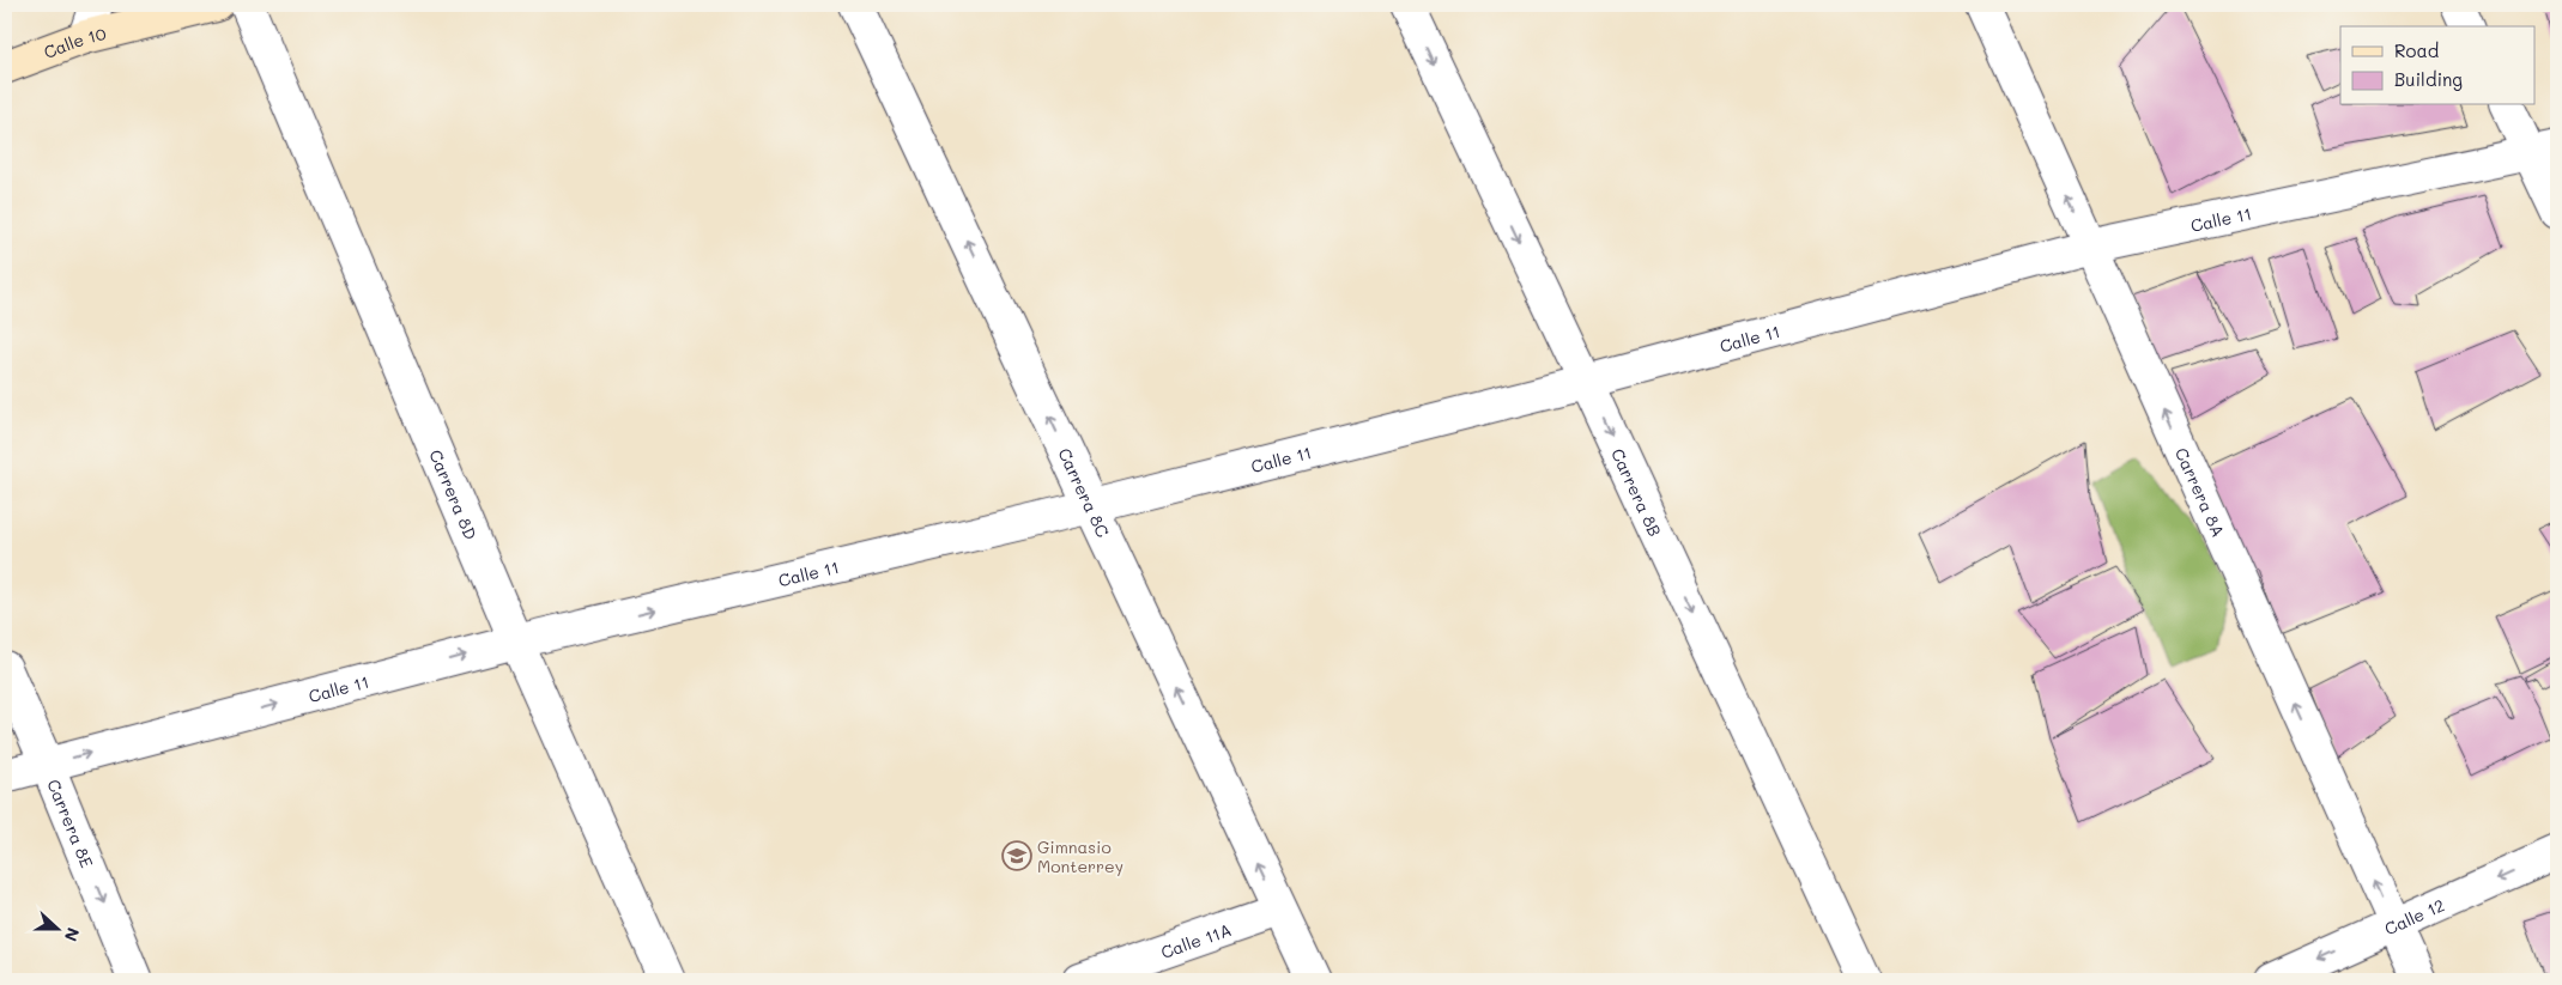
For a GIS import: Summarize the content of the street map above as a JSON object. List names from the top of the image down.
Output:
{
  "streets": {
    "street": [
      "Calle 10",
      "Calle 11",
      "Carrera 8C",
      "Carrera 8B",
      "Carrera 8A",
      "Carrera 8D",
      "Carrera 8E",
      "Calle 12",
      "Calle 11A"
    ]
  },
  "crossings": [
    ["Calle 11", "Carrera 8C"],
    ["Calle 11", "Carrera 8B"],
    ["Calle 11", "Carrera 8A"],
    ["Calle 11", "Carrera 8D"],
    ["Calle 11", "Carrera 8E"],
    ["Carrera 8C", "Calle 11A"],
    ["Carrera 8A", "Calle 12"]
  ],
  "one_way": [
    "Calle 11",
    "Carrera 8C",
    "Carrera 8B",
    "Carrera 8A",
    "Carrera 8E",
    "Calle 12"
  ],
  "places": {
    "school or university": ["Gimnasio Monterrey"]
  },
  "legend": ["Road", "Building"],
  "north": "right"
}
